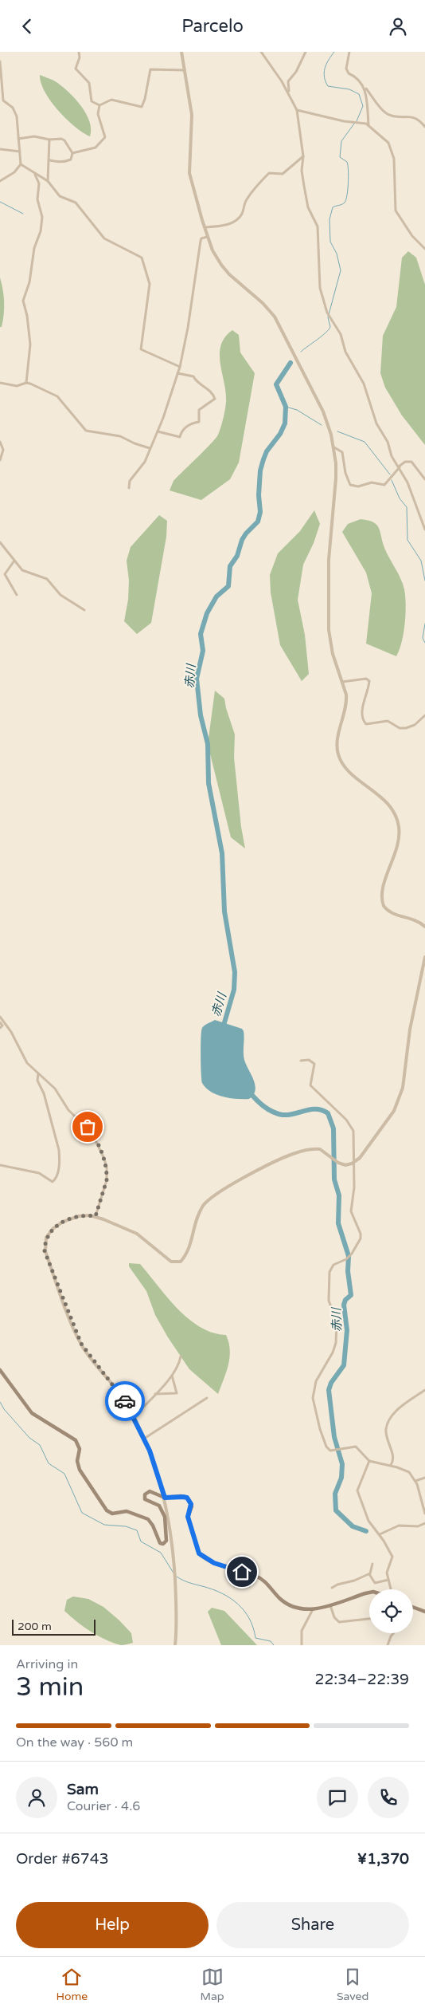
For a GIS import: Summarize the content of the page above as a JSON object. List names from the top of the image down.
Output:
{
  "water": ["赤川"],
  "scale_bar": "200 m",
  "page": {
    "header": "Parcelo",
    "scale": "200 m",
    "heading": ["3 min", "Arriving in", "22:34–22:39"],
    "panel": [
      "Sam",
      "Courier · 4.6",
      "Order #6743",
      "¥1,370"
    ],
    "bar": "On the way · 560 m",
    "buttons": ["Help", "Share"],
    "tabs": ["Home", "Map", "Saved"]
  }
}
